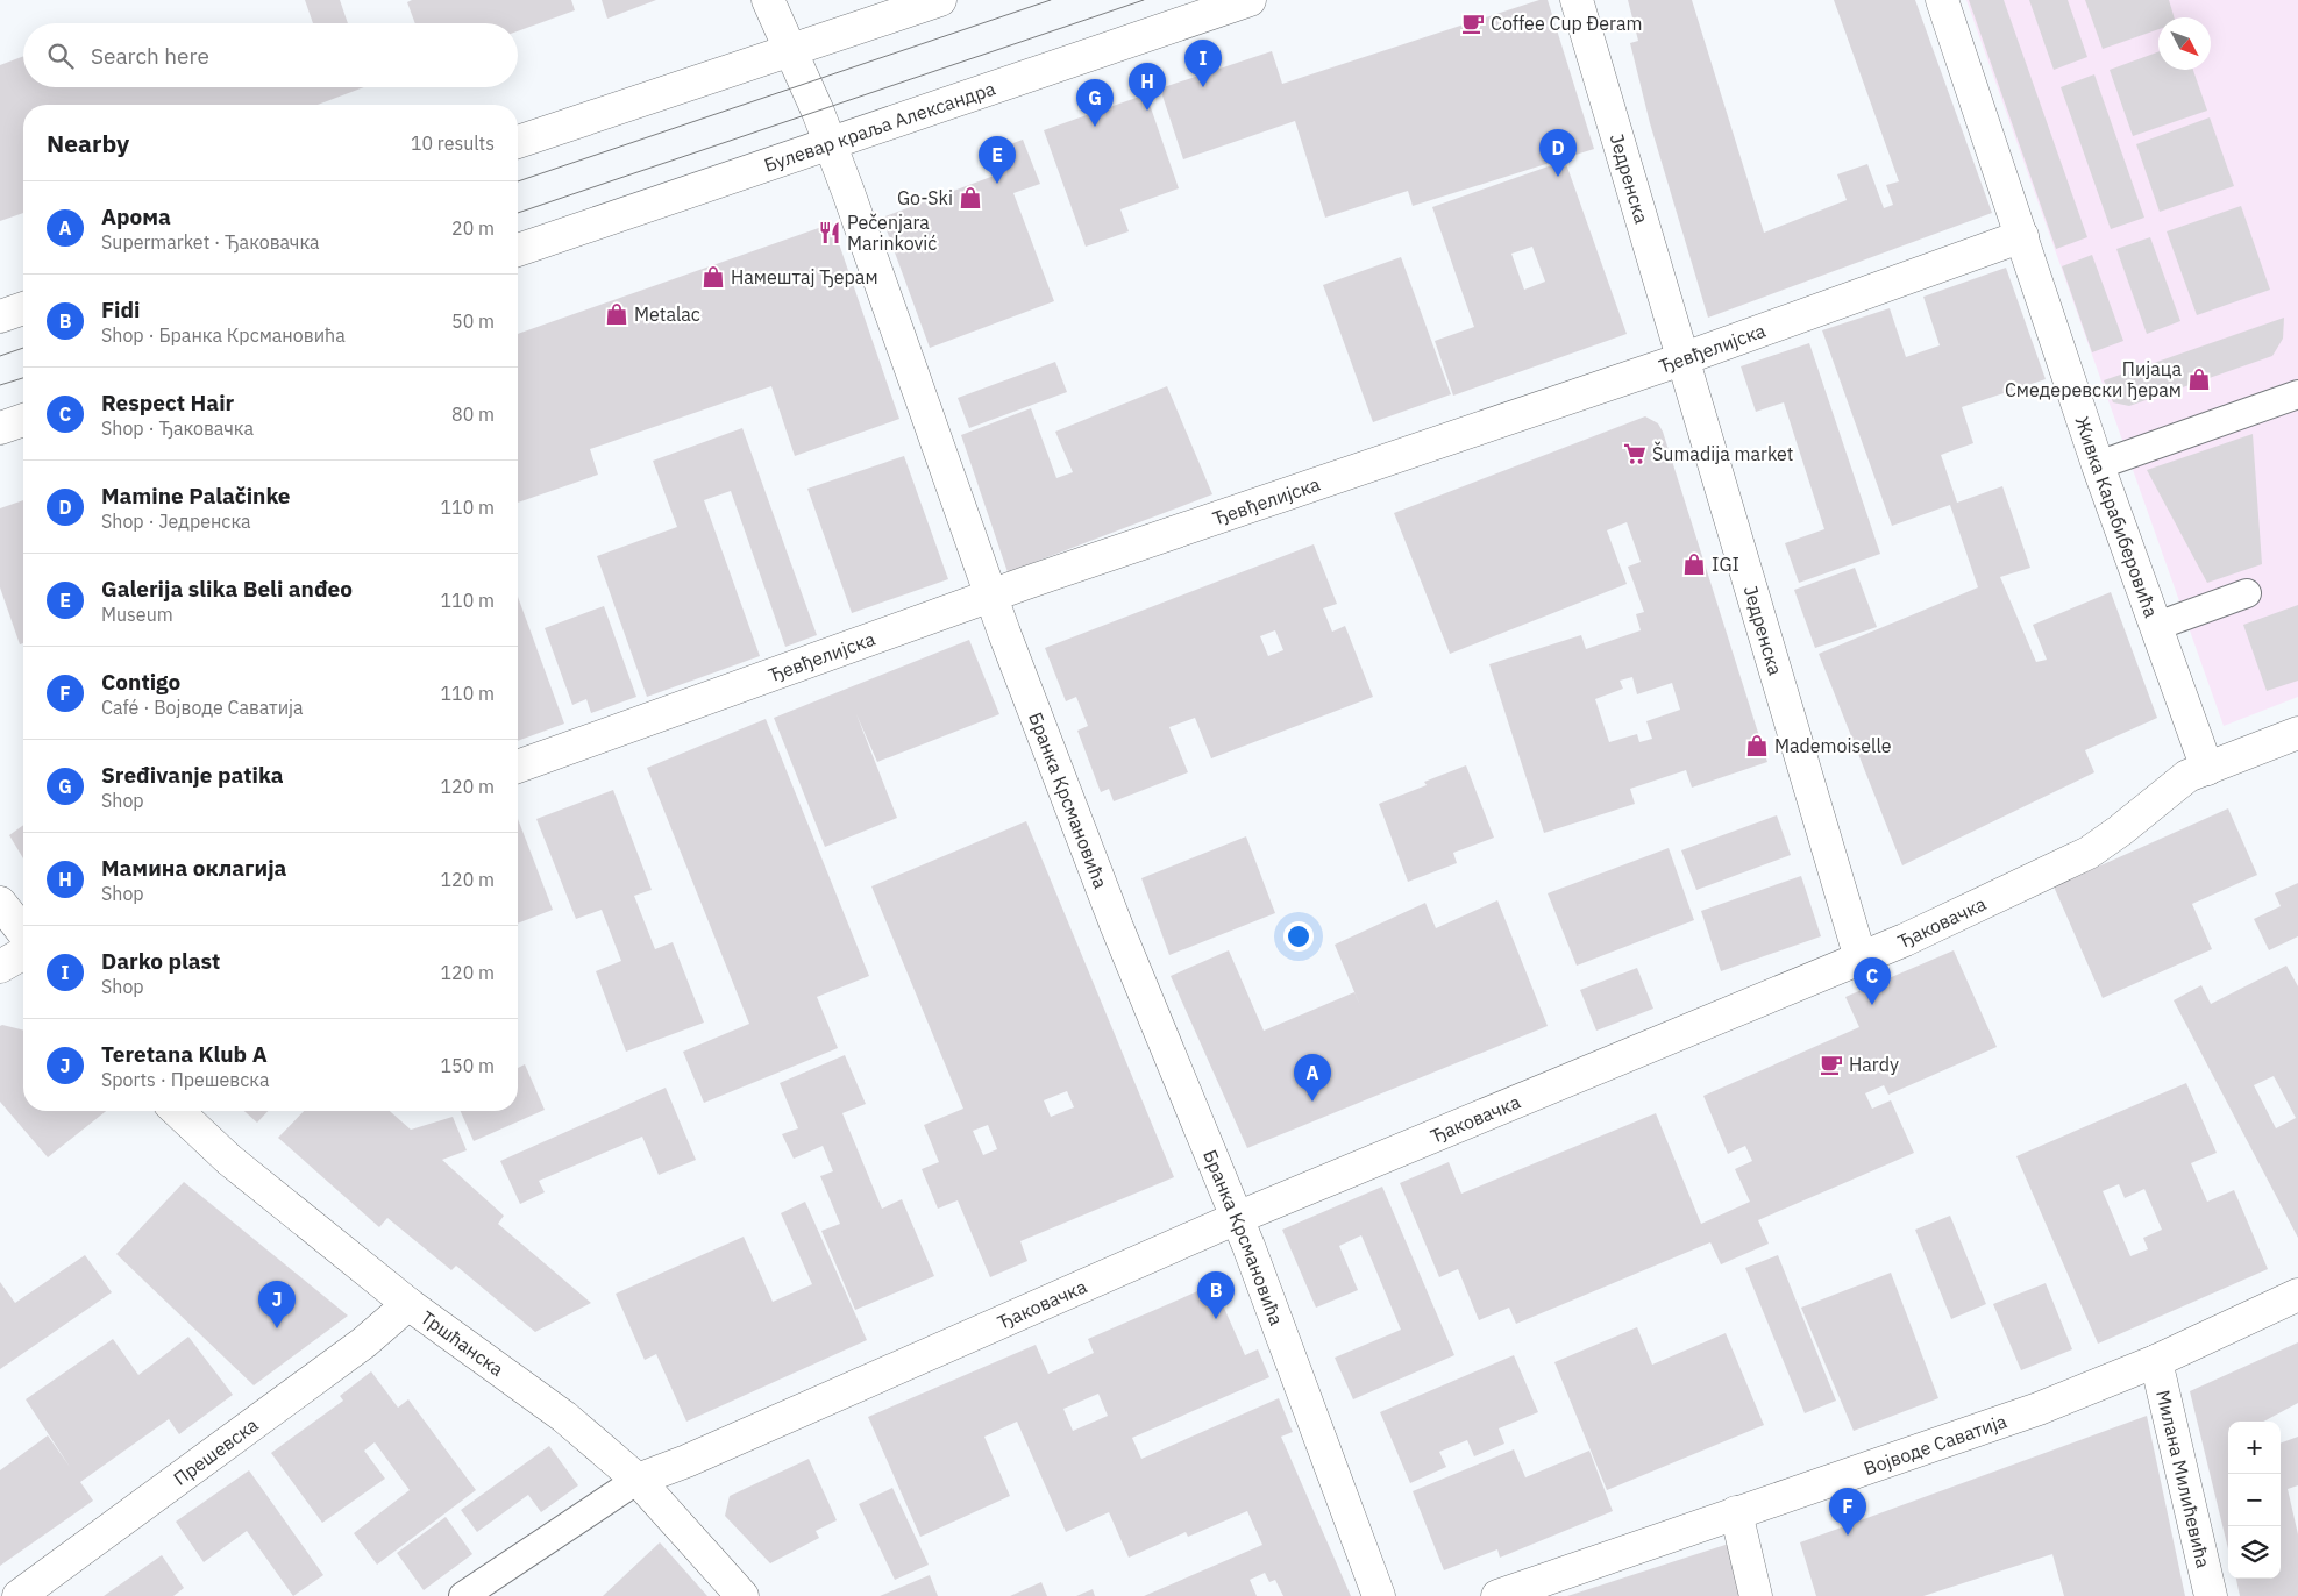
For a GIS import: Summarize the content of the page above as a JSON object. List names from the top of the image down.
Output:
{
  "streets": {
    "street": [
      "Булевар краља Александра",
      "Једренска",
      "Ђевђелијска",
      "Живка Карабиберовића",
      "Бранка Крсмановића",
      "Ђаковачка",
      "Тршћанска",
      "Војводе Саватија",
      "Прешевска",
      "Милана Милићевића"
    ]
  },
  "crossings": [
    ["Булевар краља Александра", "Бранка Крсмановића"],
    ["Једренска", "Ђевђелијска"],
    ["Једренска", "Ђаковачка"],
    ["Ђевђелијска", "Живка Карабиберовића"],
    ["Ђевђелијска", "Бранка Крсмановића"],
    ["Живка Карабиберовића", "Ђаковачка"],
    ["Бранка Крсмановића", "Ђаковачка"],
    ["Ђаковачка", "Тршћанска"],
    ["Тршћанска", "Прешевска"],
    ["Војводе Саватија", "Милана Милићевића"]
  ],
  "places": {
    "cafe": ["Coffee Cup Đeram", "Hardy"],
    "shop": [
      "Go-Ski",
      "Намештај Ђерам",
      "Metalac",
      "Пијаца Смедеревски ђерам",
      "IGI",
      "Mademoiselle"
    ],
    "restaurant": ["Pečenjara Marinković"],
    "supermarket": ["Šumadija market"]
  },
  "north": "bottom right",
  "page": {
    "search": "Search here",
    "pins": [
      "I",
      "H",
      "G",
      "D",
      "E",
      "C",
      "A",
      "B",
      "J",
      "F"
    ],
    "heading": ["Nearby", "10 results"],
    "list": [
      {
        "mark": "A",
        "name": "Арома",
        "note": "Supermarket · Ђаковачка",
        "value": "20 m"
      },
      {
        "mark": "B",
        "name": "Fidi",
        "note": "Shop · Бранка Крсмановића",
        "value": "50 m"
      },
      {
        "mark": "C",
        "name": "Respect Hair",
        "note": "Shop · Ђаковачка",
        "value": "80 m"
      },
      {
        "mark": "D",
        "name": "Mamine Palačinke",
        "note": "Shop · Једренска",
        "value": "110 m"
      },
      {
        "mark": "E",
        "name": "Galerija slika Beli anđeo",
        "note": "Museum",
        "value": "110 m"
      },
      {
        "mark": "F",
        "name": "Contigo",
        "note": "Café · Војводе Саватија",
        "value": "110 m"
      },
      {
        "mark": "G",
        "name": "Sređivanje patika",
        "note": "Shop",
        "value": "120 m"
      },
      {
        "mark": "H",
        "name": "Мамина оклагија",
        "note": "Shop",
        "value": "120 m"
      },
      {
        "mark": "I",
        "name": "Darko plast",
        "note": "Shop",
        "value": "120 m"
      },
      {
        "mark": "J",
        "name": "Teretana Klub A",
        "note": "Sports · Прешевска",
        "value": "150 m"
      }
    ],
    "map_buttons": ["+", "−"]
  }
}
